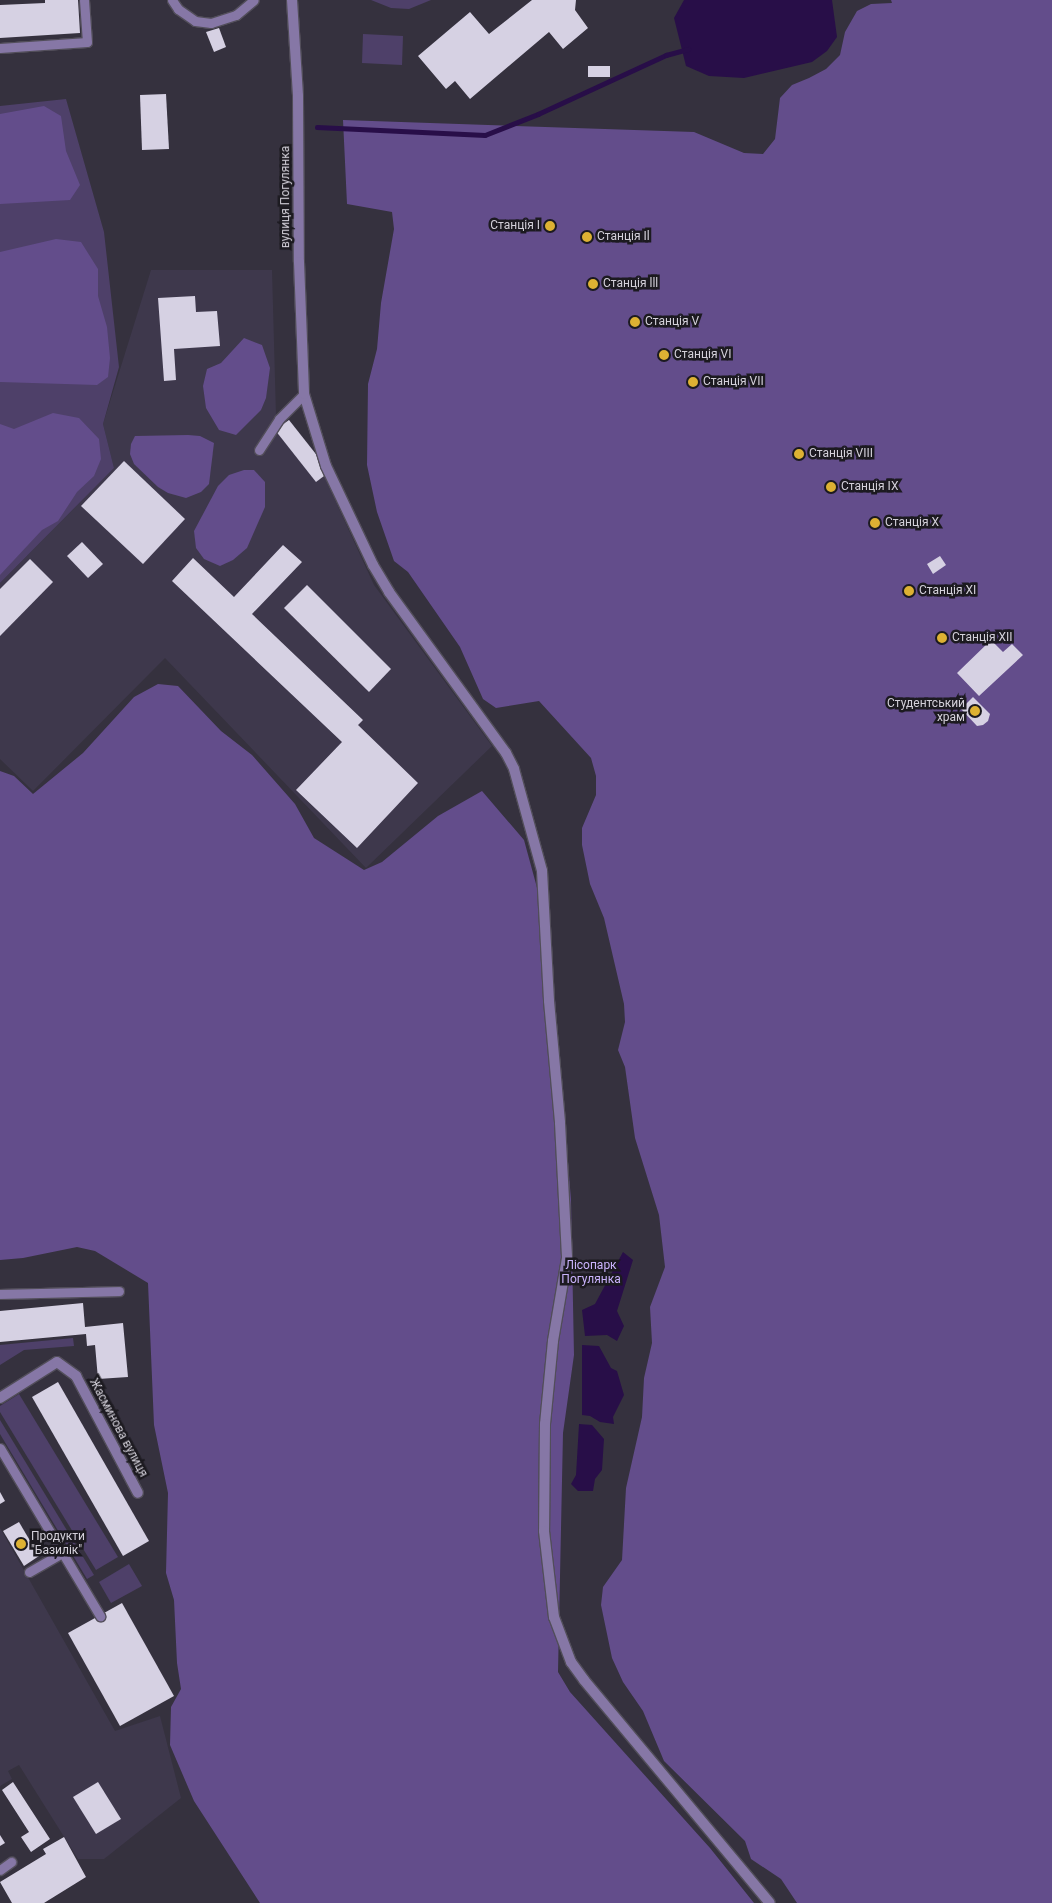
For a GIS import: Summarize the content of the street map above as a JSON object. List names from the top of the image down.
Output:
{
  "streets": {
    "street": ["вулиця Погулянка", "Жасминова вулиця"]
  },
  "parks": ["Лісопарк Погулянка"],
  "places": [
    "Cтанція I",
    "Cтанція Il",
    "Cтанція lll",
    "Cтанція V",
    "Станція VI",
    "Станція VII",
    "Cтанція VIII",
    "Cтанція IX",
    "Cтанція X",
    "Cтанція XI",
    "Cтанція XII",
    "Студентський храм",
    "Продукти \"Базилік\""
  ]
}
